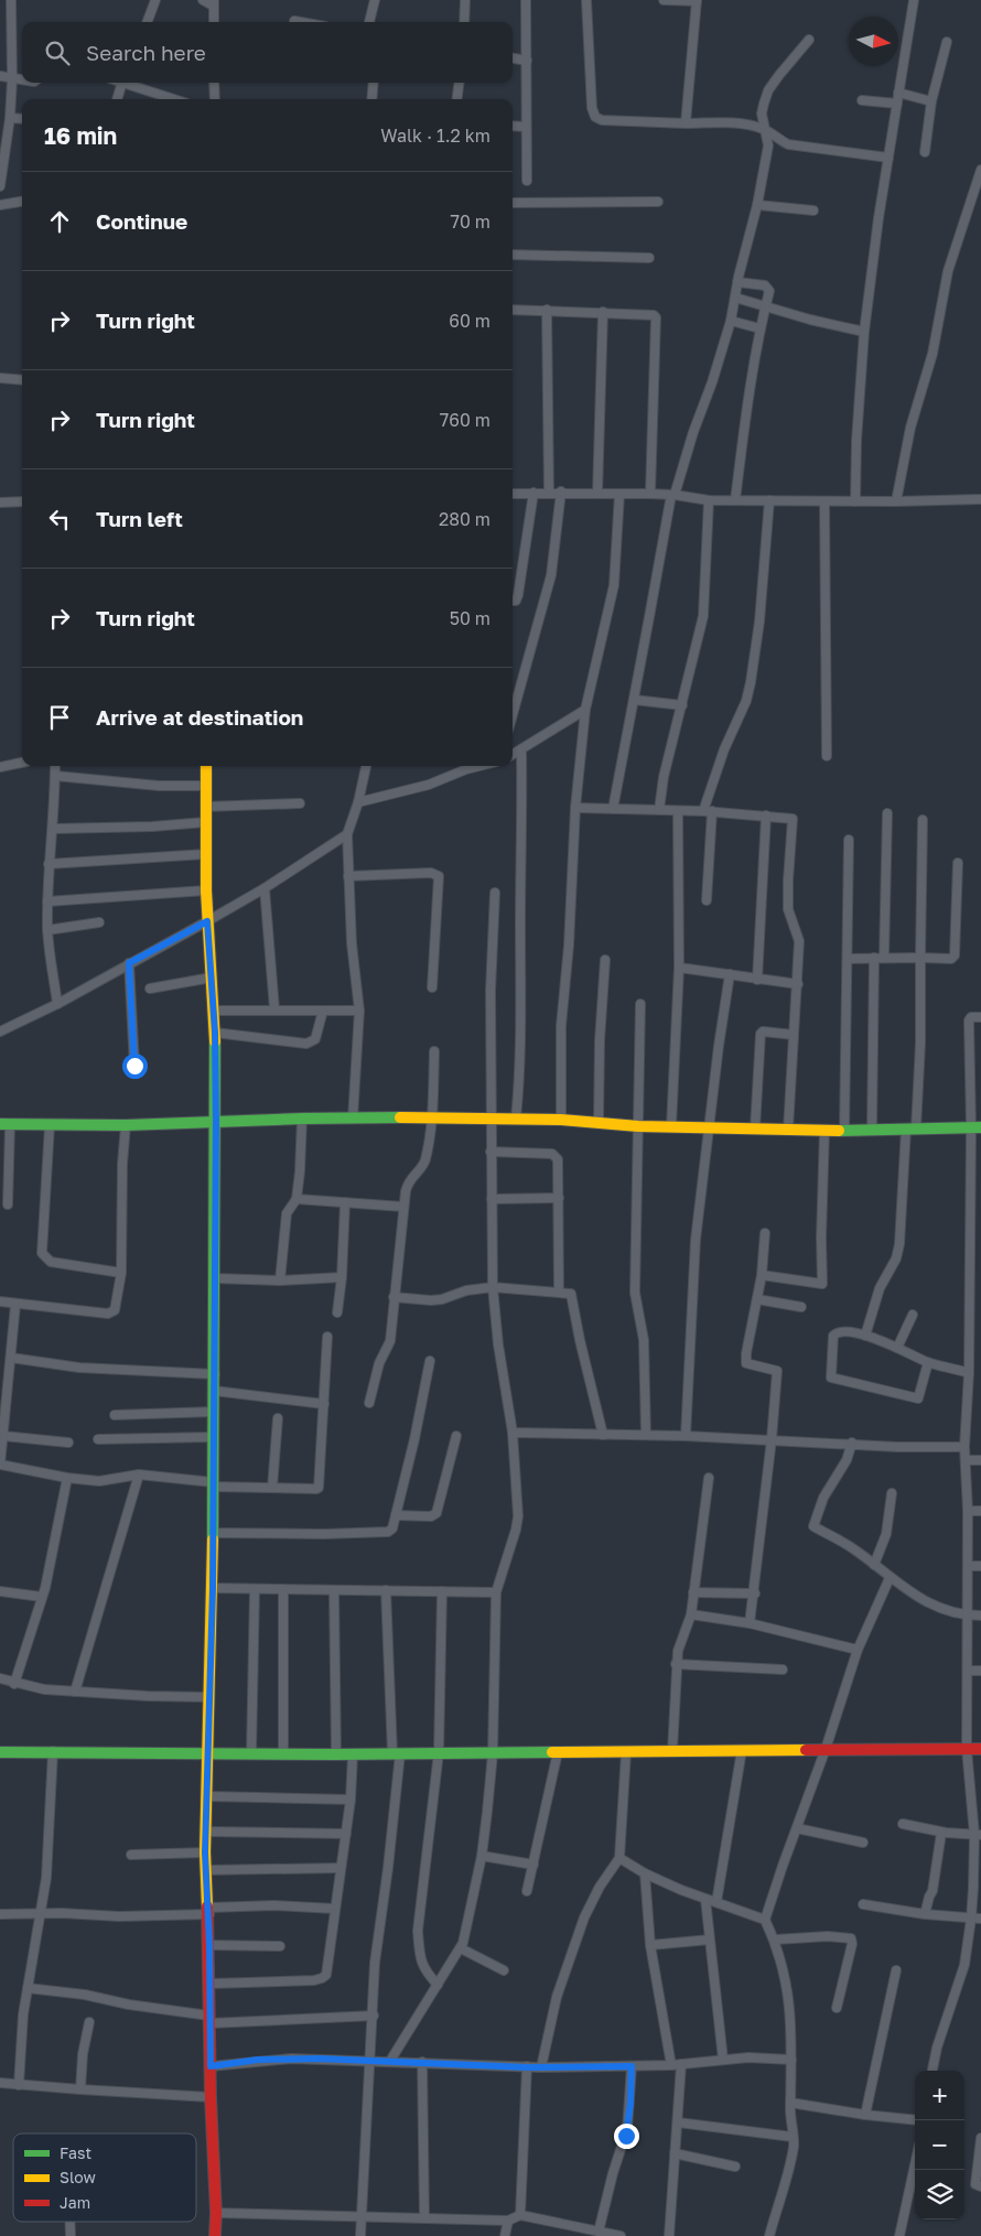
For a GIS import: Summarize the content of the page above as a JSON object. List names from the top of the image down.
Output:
{
  "legend": ["Fast", "Slow", "Jam"],
  "north": "right",
  "page": {
    "search": "Search here",
    "heading": ["16 min", "Walk · 1.2 km"],
    "list": [
      ["Continue", "70 m"],
      ["Turn right", "60 m"],
      ["Turn right", "760 m"],
      ["Turn left", "280 m"],
      ["Turn right", "50 m"],
      "Arrive at destination"
    ],
    "map_buttons": ["+", "−"]
  }
}
